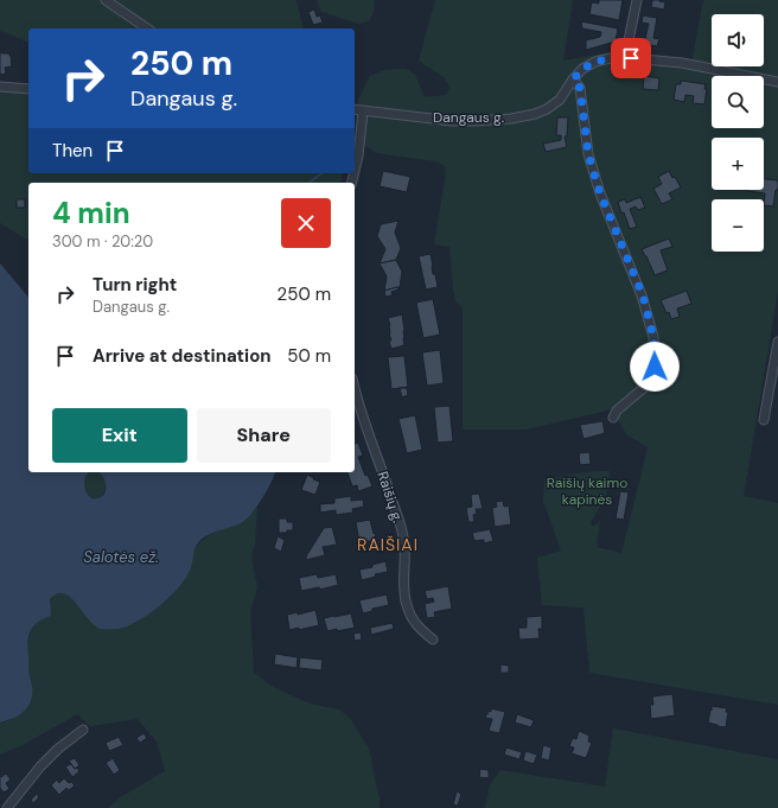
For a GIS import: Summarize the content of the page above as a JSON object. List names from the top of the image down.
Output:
{
  "streets": {
    "street": ["Dangaus g.", "Raišių g."]
  },
  "districts": ["RAIŠIAI"],
  "water": ["Salotės ež."],
  "parks": ["Raišių kaimo kapinės"],
  "page": {
    "map_buttons": ["+", "−"],
    "turn": ["250 m", "Dangaus g."],
    "then": "Then",
    "heading": ["4 min", "300 m · 20:20"],
    "list": [
      {
        "name": "Turn right",
        "note": "Dangaus g.",
        "value": "250 m"
      },
      {
        "name": "Arrive at destination",
        "value": "50 m"
      }
    ],
    "buttons": ["Exit", "Share"]
  }
}
